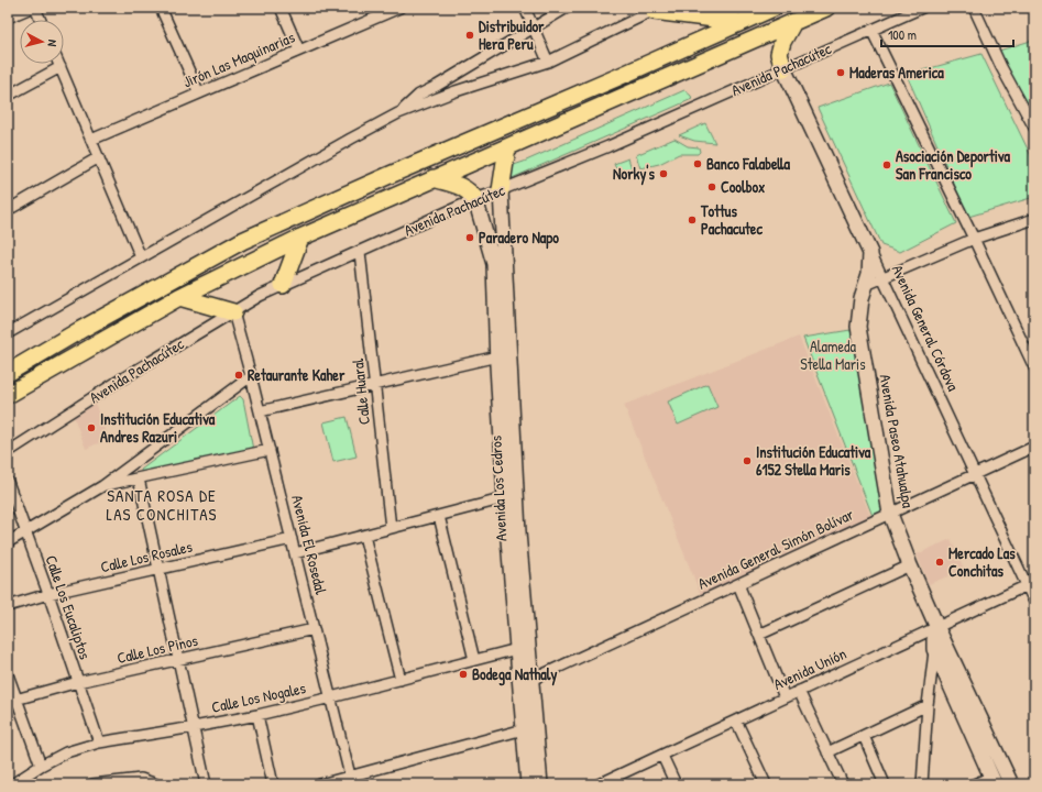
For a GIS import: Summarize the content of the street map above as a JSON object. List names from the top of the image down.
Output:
{
  "streets": {
    "street": [
      "Jirón Las Maquinarias",
      "Avenida Pachacútec",
      "Avenida General Córdova",
      "Calle Huaral",
      "Avenida Paseo Atahualpa",
      "Avenida Los Cedros",
      "Avenida El Rosedal",
      "Avenida General Simón Bolívar",
      "Calle Los Rosales",
      "Calle Los Eucaliptos",
      "Calle Los Pinos",
      "Avenida Unión",
      "Calle Los Nogales"
    ]
  },
  "crossings": [
    ["Avenida Pachacútec", "Avenida General Córdova"],
    ["Avenida Pachacútec", "Calle Huaral"],
    ["Avenida Pachacútec", "Avenida Los Cedros"],
    ["Avenida Pachacútec", "Avenida El Rosedal"],
    ["Avenida General Córdova", "Avenida Paseo Atahualpa"],
    ["Avenida General Córdova", "Avenida General Simón Bolívar"],
    ["Avenida General Córdova", "Avenida Unión"],
    ["Avenida Paseo Atahualpa", "Avenida General Simón Bolívar"],
    ["Avenida Paseo Atahualpa", "Avenida Unión"],
    ["Avenida Los Cedros", "Avenida General Simón Bolívar"],
    ["Avenida Los Cedros", "Calle Los Nogales"],
    ["Avenida El Rosedal", "Calle Los Rosales"],
    ["Avenida El Rosedal", "Calle Los Pinos"],
    ["Avenida El Rosedal", "Calle Los Nogales"],
    ["Calle Los Rosales", "Calle Los Eucaliptos"],
    ["Calle Los Eucaliptos", "Calle Los Pinos"],
    ["Calle Los Eucaliptos", "Calle Los Nogales"]
  ],
  "districts": ["SANTA ROSA DE LAS CONCHITAS"],
  "parks": ["Alameda Stella Maris"],
  "places": [
    "Distribuidor Hera Peru",
    "Maderas America",
    "Banco Falabella",
    "Asociación Deportiva San Francisco",
    "Norky's",
    "Coolbox",
    "Tottus Pachacutec",
    "Paradero Napo",
    "Retaurante Kaher",
    "Institución Educativa Andres Razuri",
    "Institución Educativa 6152 Stella Maris",
    "Mercado Las Conchitas",
    "Bodega Nathaly"
  ],
  "scale_bar": "100 m",
  "north": "right"
}
